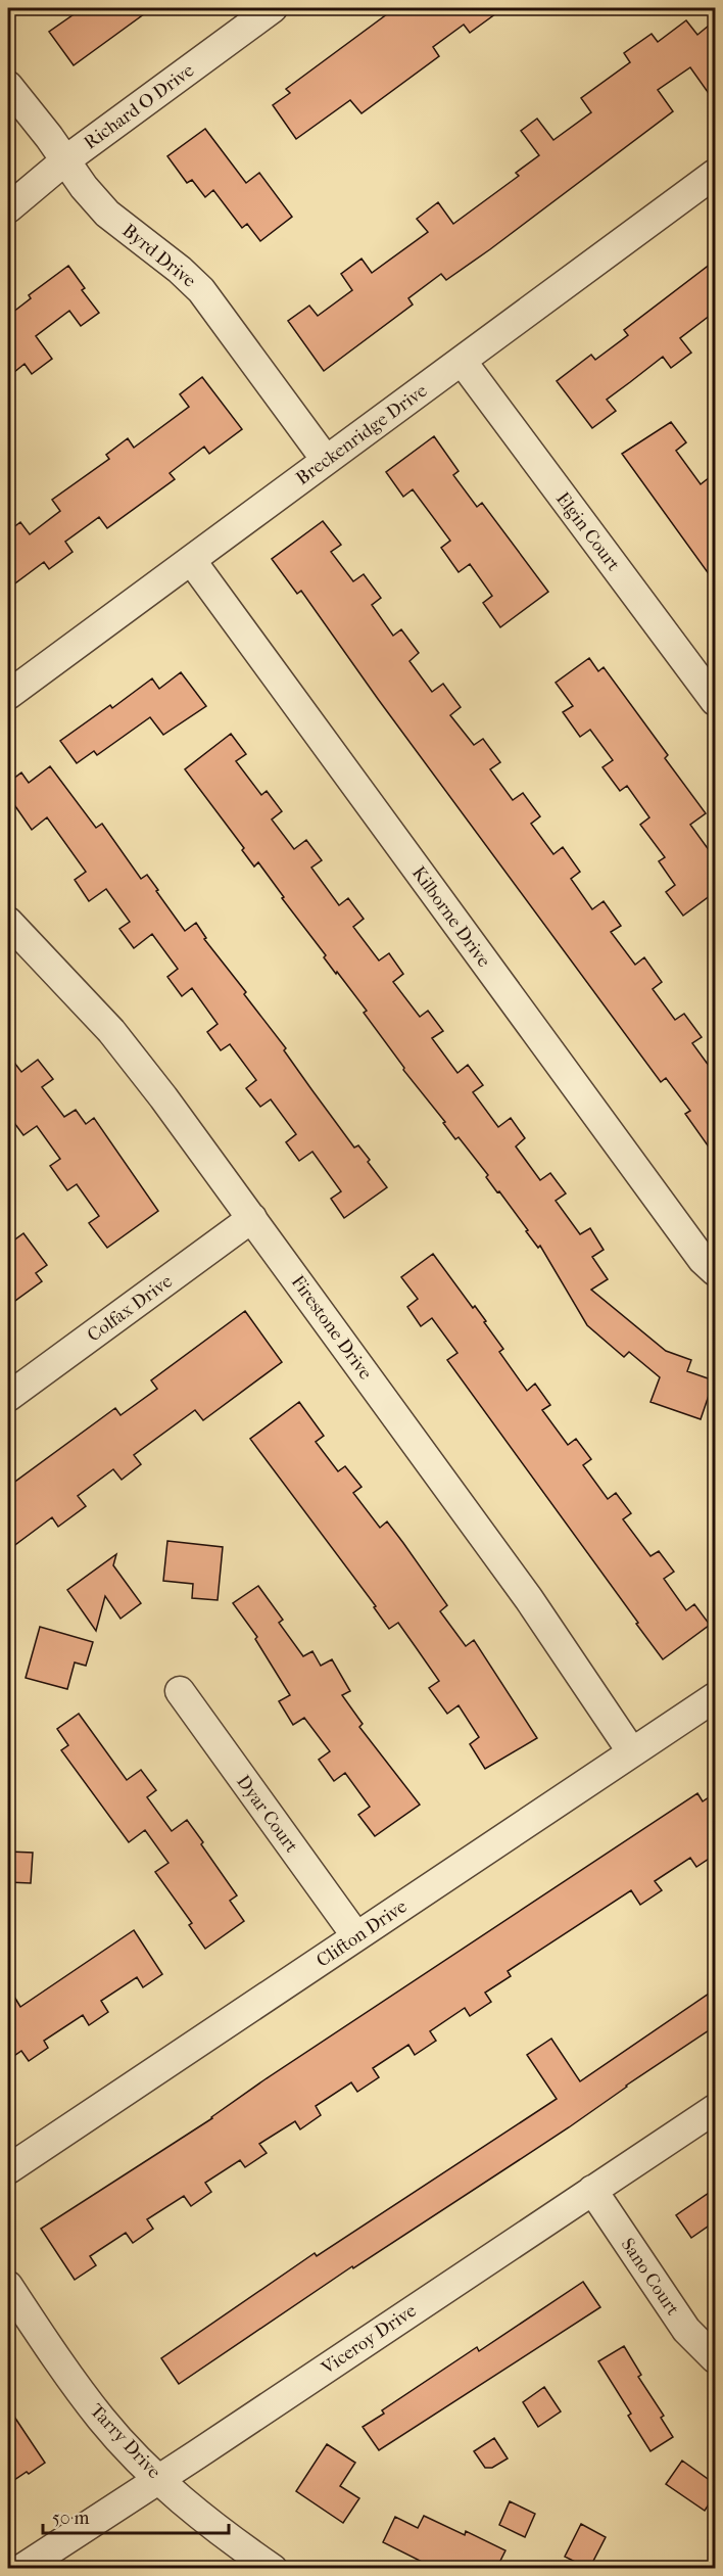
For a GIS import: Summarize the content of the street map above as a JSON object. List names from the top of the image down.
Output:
{
  "streets": {
    "street": [
      "Richard O Drive",
      "Byrd Drive",
      "Breckenridge Drive",
      "Elgin Court",
      "Kilborne Drive",
      "Colfax Drive",
      "Firestone Drive",
      "Dyar Court",
      "Clifton Drive",
      "Sano Court",
      "Viceroy Drive",
      "Tarry Drive"
    ]
  },
  "crossings": [
    ["Richard O Drive", "Byrd Drive"],
    ["Byrd Drive", "Breckenridge Drive"],
    ["Breckenridge Drive", "Elgin Court"],
    ["Breckenridge Drive", "Kilborne Drive"],
    ["Colfax Drive", "Firestone Drive"],
    ["Firestone Drive", "Clifton Drive"],
    ["Dyar Court", "Clifton Drive"],
    ["Sano Court", "Viceroy Drive"],
    ["Viceroy Drive", "Tarry Drive"]
  ],
  "scale_bar": "50 m"
}
